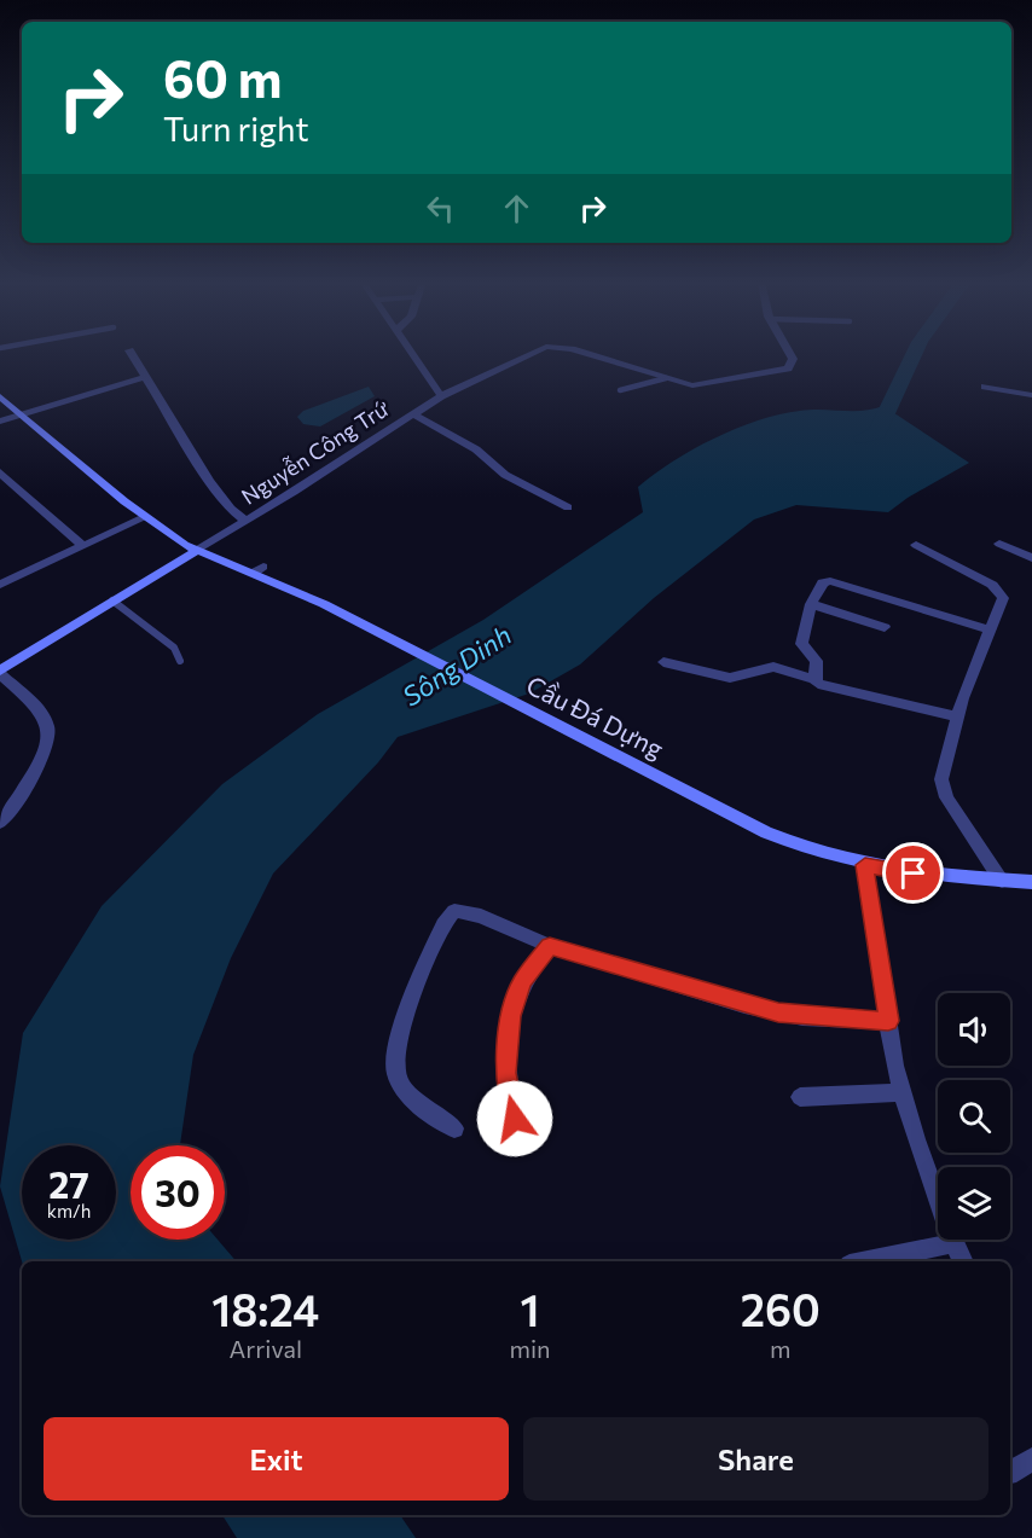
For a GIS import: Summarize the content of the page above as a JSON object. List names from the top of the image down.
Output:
{
  "streets": {
    "main road": ["Nguyễn Công Trứ", "Cầu Đá Dựng"]
  },
  "crossings": [
    ["Nguyễn Công Trứ", "Cầu Đá Dựng"]
  ],
  "water": ["Sông Dinh"],
  "page": {
    "turn": ["60 m", "Turn right"],
    "speed": "27 km/h",
    "limit": "30",
    "eta": [
      "18:24",
      "Arrival",
      "1",
      "min",
      "260",
      "m"
    ],
    "buttons": ["Exit", "Share"]
  }
}
